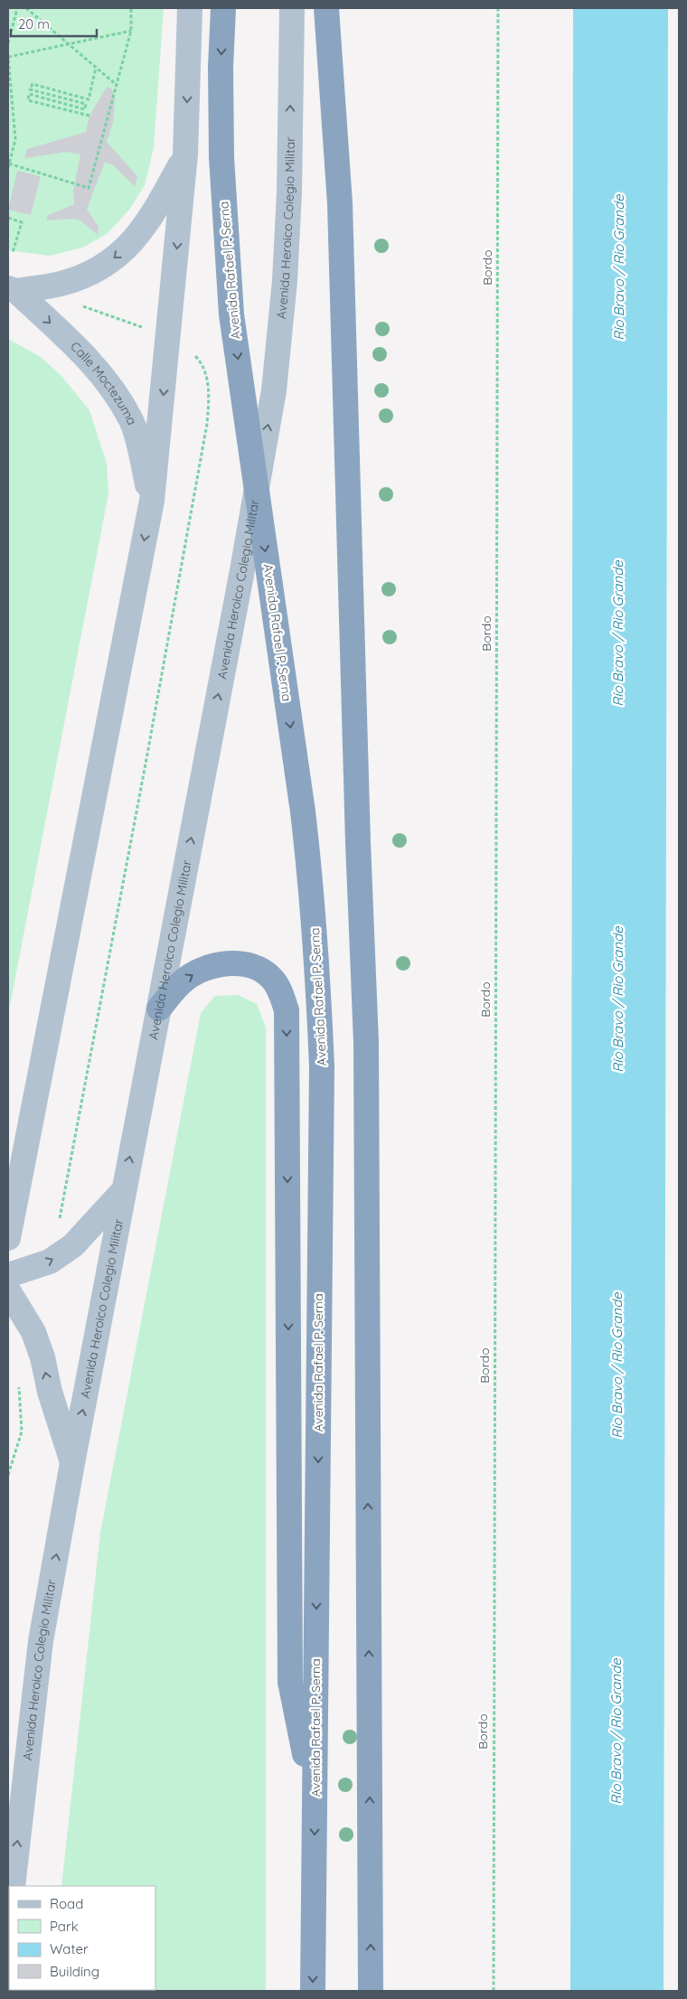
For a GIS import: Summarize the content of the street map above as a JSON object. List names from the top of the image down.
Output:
{
  "streets": {
    "highway": ["Avenida Rafael P. Serna"],
    "main road": ["Avenida Heroico Colegio Militar", "Calle Moctezuma"],
    "path": ["Bordo"]
  },
  "water": ["Río Bravo / Rio Grande"],
  "legend": [
    "Road",
    "Park",
    "Water",
    "Building"
  ],
  "scale_bar": "20 m"
}
